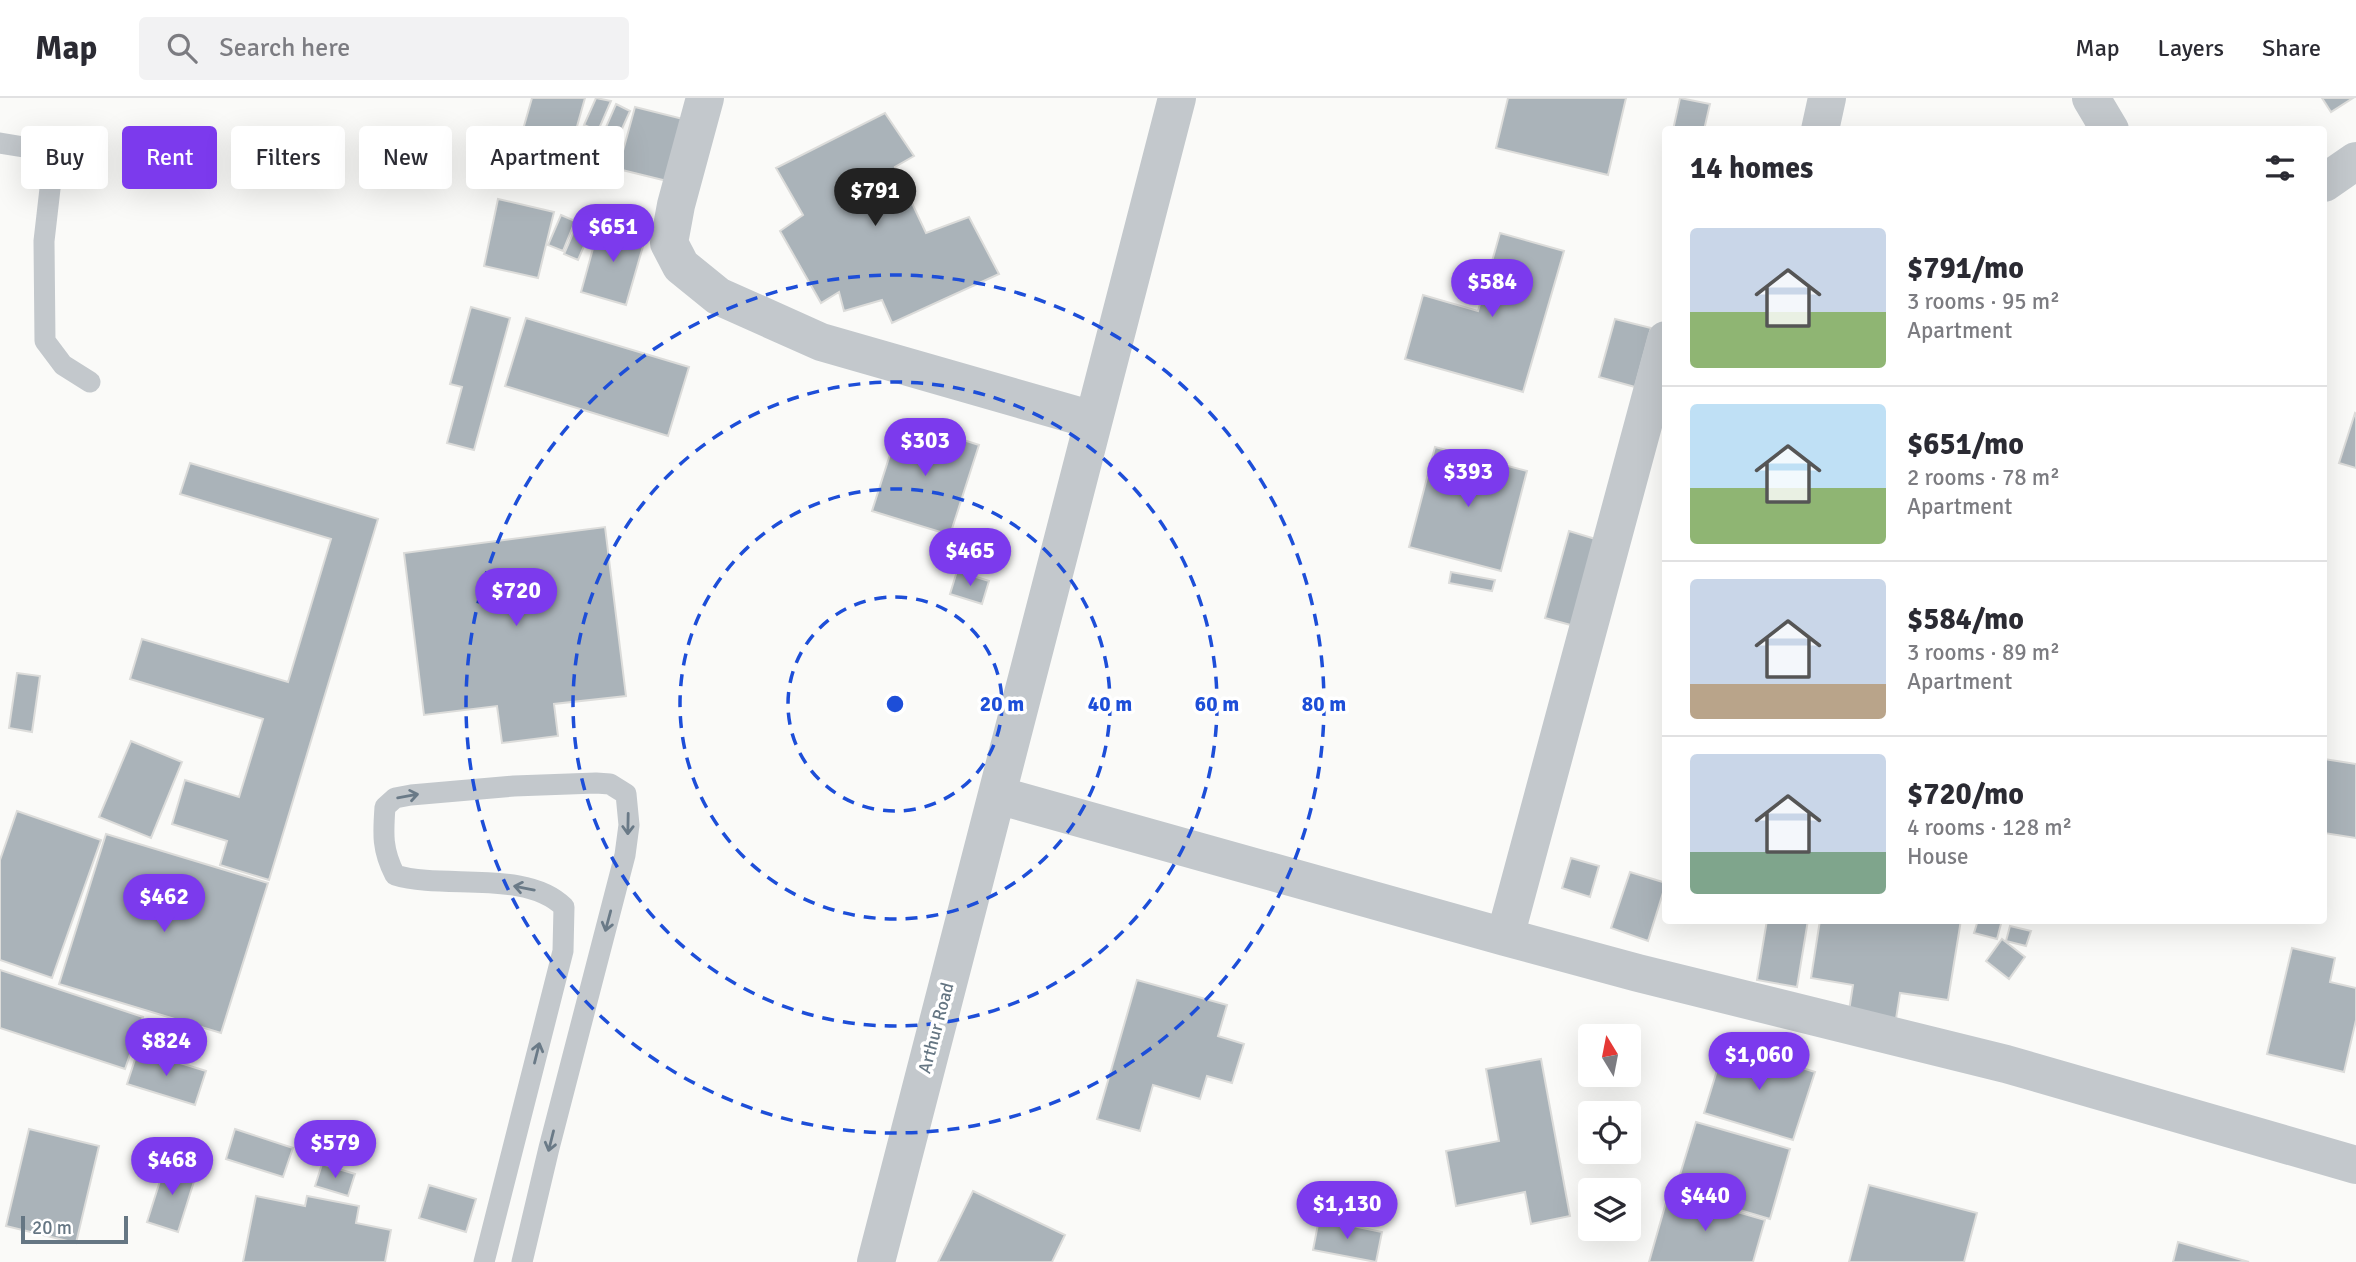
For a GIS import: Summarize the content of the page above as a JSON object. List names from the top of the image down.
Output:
{
  "streets": {
    "street": ["Arthur Road"]
  },
  "scale_bar": "20 m",
  "north": "top",
  "page": {
    "header": "Map",
    "search": "Search here",
    "nav": ["Map", "Layers", "Share"],
    "chip": [
      "Buy",
      "Rent",
      "Filters",
      "New",
      "Apartment"
    ],
    "heading": "14 homes",
    "price": [
      "$791",
      "$651",
      "$584",
      "$303",
      "$393",
      "$465",
      "$720",
      "$462",
      "$824",
      "$1,060",
      "$579",
      "$468",
      "$440",
      "$1,130"
    ],
    "list": [
      {
        "name": "$791/mo",
        "note": "3 rooms · 95 m² · Apartment"
      },
      {
        "name": "$651/mo",
        "note": "2 rooms · 78 m² · Apartment"
      },
      {
        "name": "$584/mo",
        "note": "3 rooms · 89 m² · Apartment"
      },
      {
        "name": "$720/mo",
        "note": "4 rooms · 128 m² · House"
      }
    ],
    "scale": "20 m"
  },
  "rings": [
    "20 m",
    "40 m",
    "60 m",
    "80 m"
  ]
}
